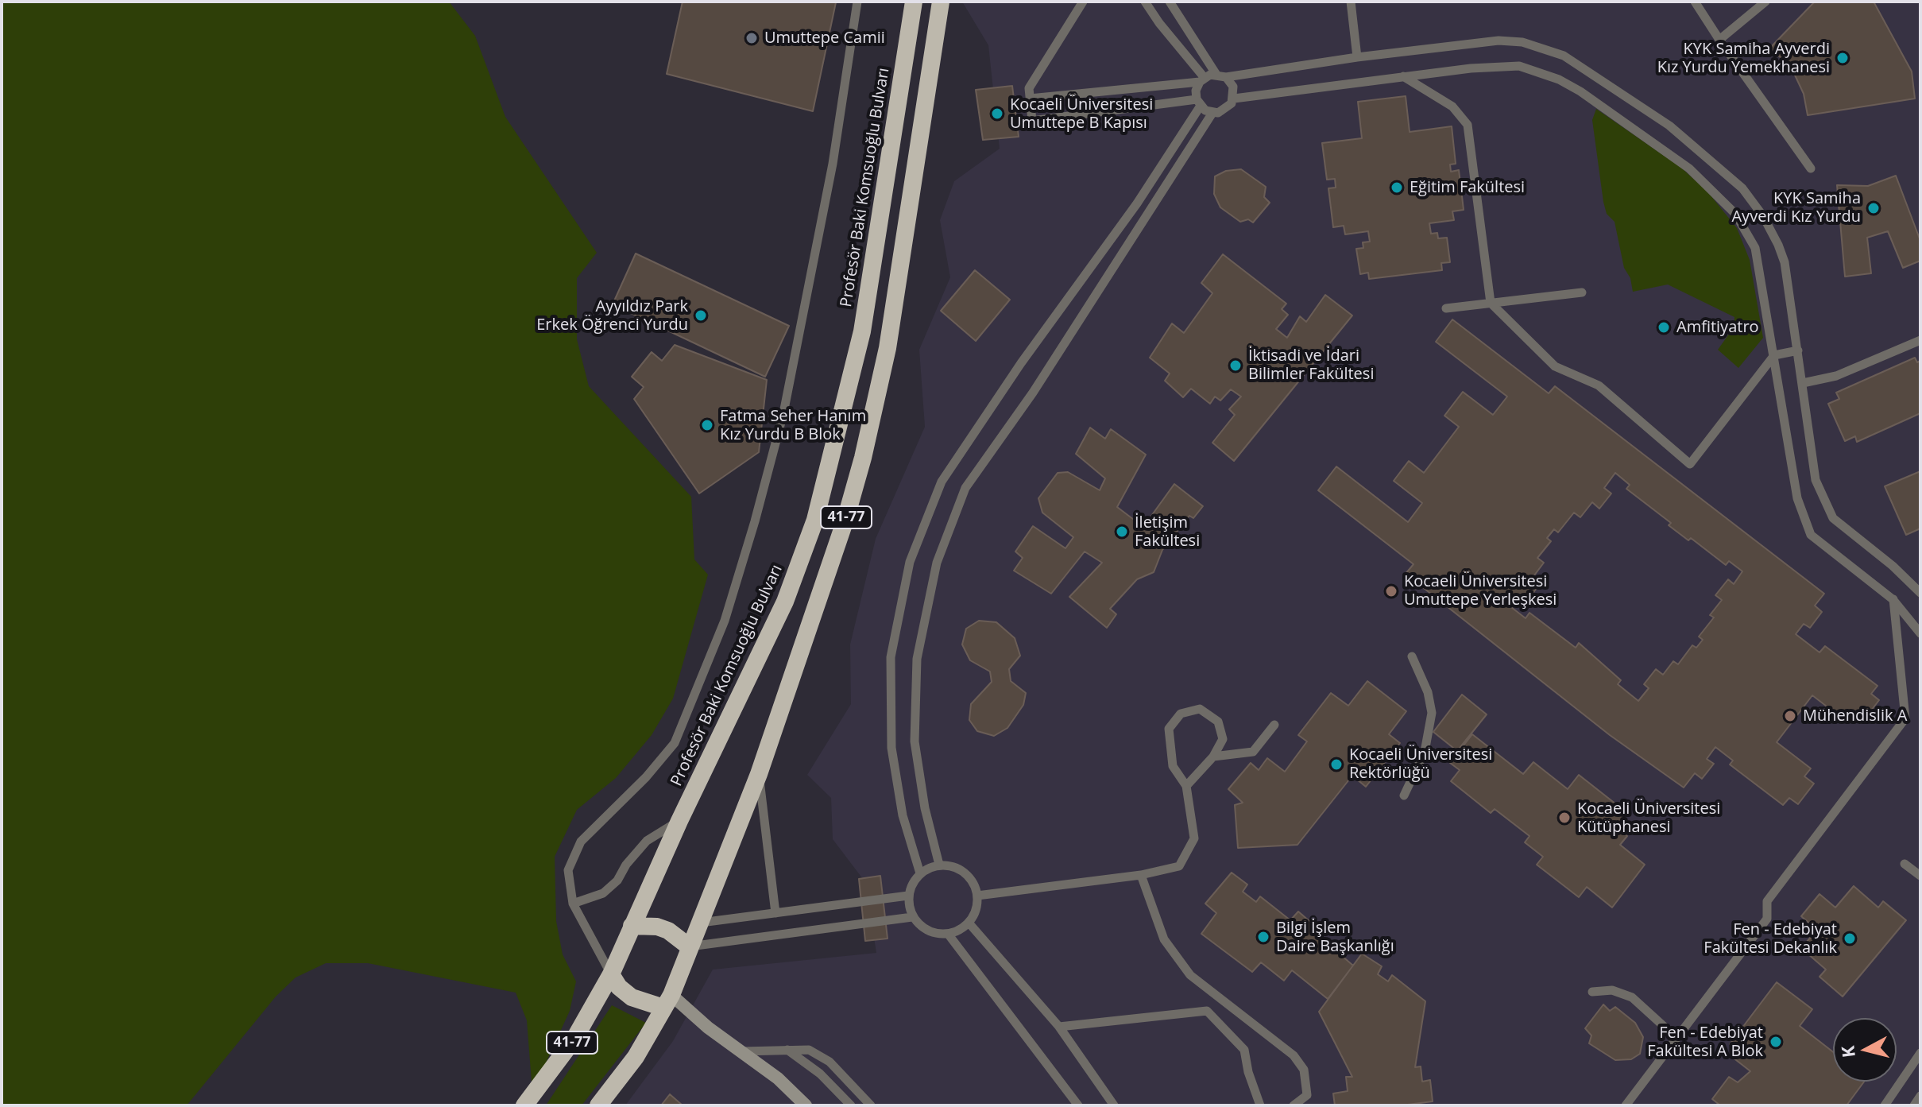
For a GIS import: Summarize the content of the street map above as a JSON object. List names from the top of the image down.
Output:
{
  "streets": {
    "highway": ["Profesör Baki Komsuoğlu Bulvarı", "41-77"]
  },
  "crossings": [
    ["Profesör Baki Komsuoğlu Bulvarı", "41-77"]
  ],
  "places": [
    "Umuttepe Camii",
    "KYK Samiha Ayverdi Kız Yurdu Yemekhanesi",
    "Kocaeli Üniversitesi Umuttepe B Kapısı",
    "Eğitim Fakültesi",
    "KYK Samiha Ayverdi Kız Yurdu",
    "Ayyıldız Park Erkek Öğrenci Yurdu",
    "Amfitiyatro",
    "İktisadi ve İdari Bilimler Fakültesi",
    "Fatma Seher Hanım Kız Yurdu B Blok",
    "İletişim Fakültesi",
    "Kocaeli Üniversitesi Umuttepe Yerleşkesi",
    "Mühendislik A",
    "Kocaeli Üniversitesi Rektörlüğü",
    "Kocaeli Üniversitesi Kütüphanesi",
    "Bilgi İşlem Daire Başkanlığı",
    "Fen - Edebiyat Fakültesi Dekanlık",
    "Fen - Edebiyat Fakültesi A Blok"
  ],
  "north": "left"
}
